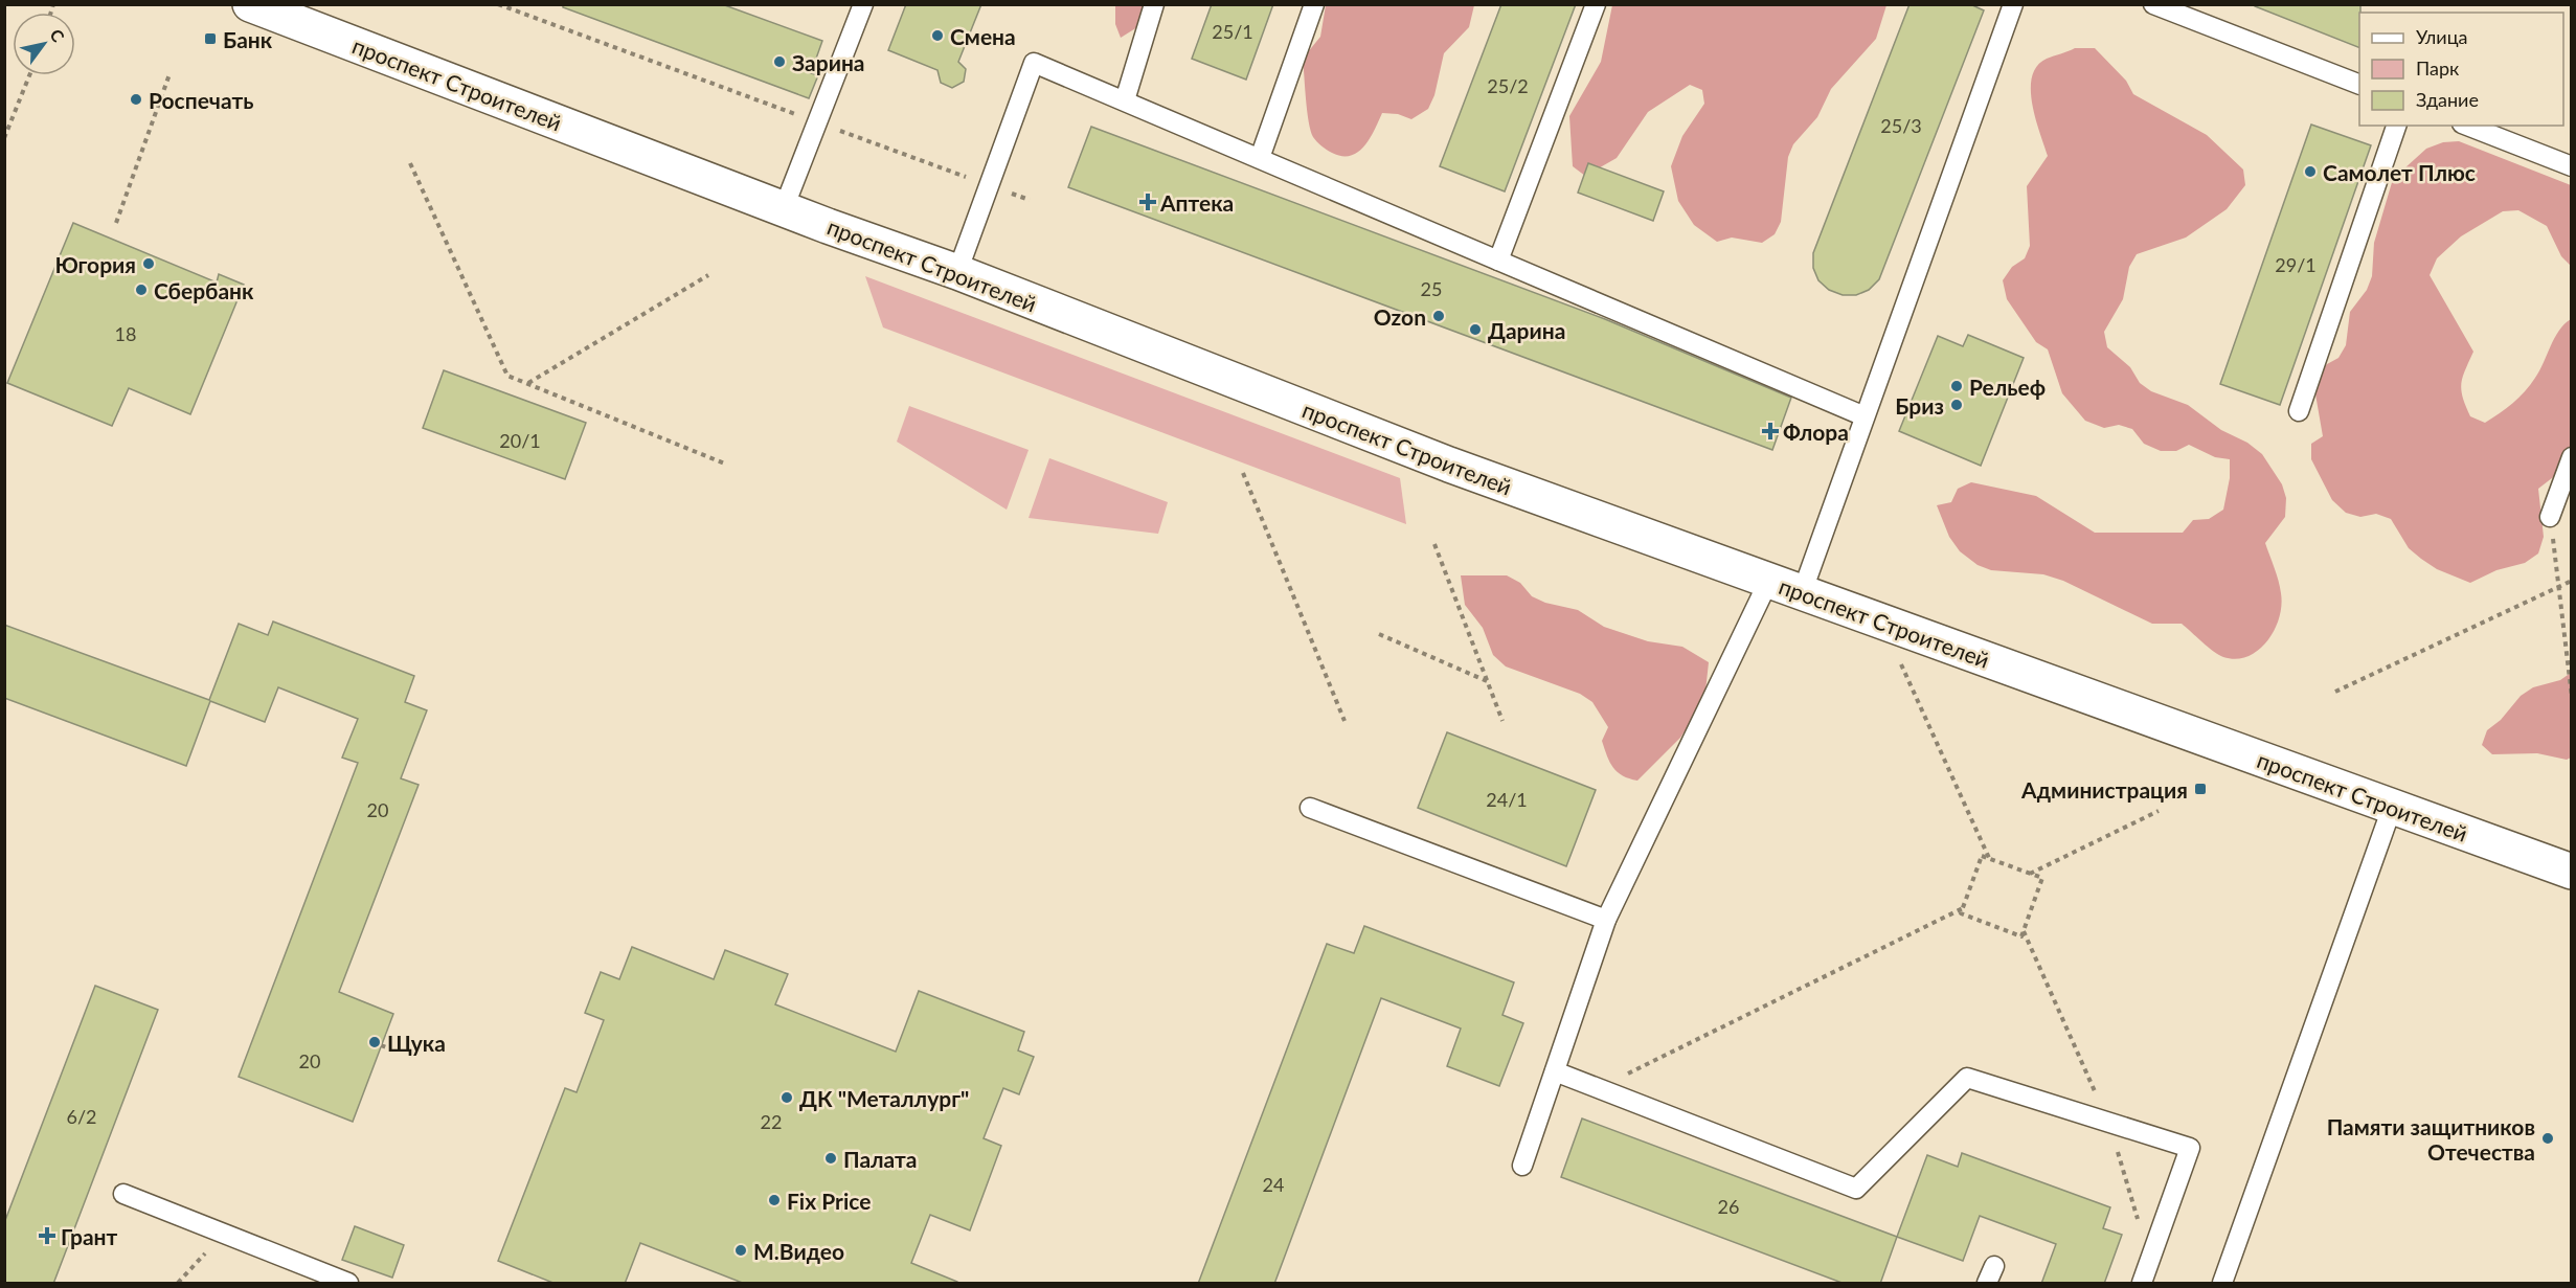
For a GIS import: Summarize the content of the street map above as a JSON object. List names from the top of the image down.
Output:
{
  "streets": {
    "street": ["проспект Строителей"]
  },
  "places": {
    "other": [
      "Смена",
      "Зарина",
      "Роспечать",
      "Самолет Плюс",
      "Югория",
      "Сбербанк",
      "Ozon",
      "Дарина",
      "Рельеф",
      "Бриз",
      "Щука",
      "ДК \"Металлург\"",
      "Памяти защитников Отечества",
      "Палата",
      "Fix Price",
      "М.Видео"
    ],
    "transit": ["Банк", "Администрация"],
    "health": ["Аптека", "Флора", "Грант"]
  },
  "house_numbers": [
    "25/1",
    "25/2",
    "25/3",
    "29/1",
    "25",
    "18",
    "20/1",
    "24/1",
    "20",
    "20",
    "6/2",
    "22",
    "24",
    "26"
  ],
  "legend": ["Улица", "Парк", "Здание"],
  "north": "top right"
}
